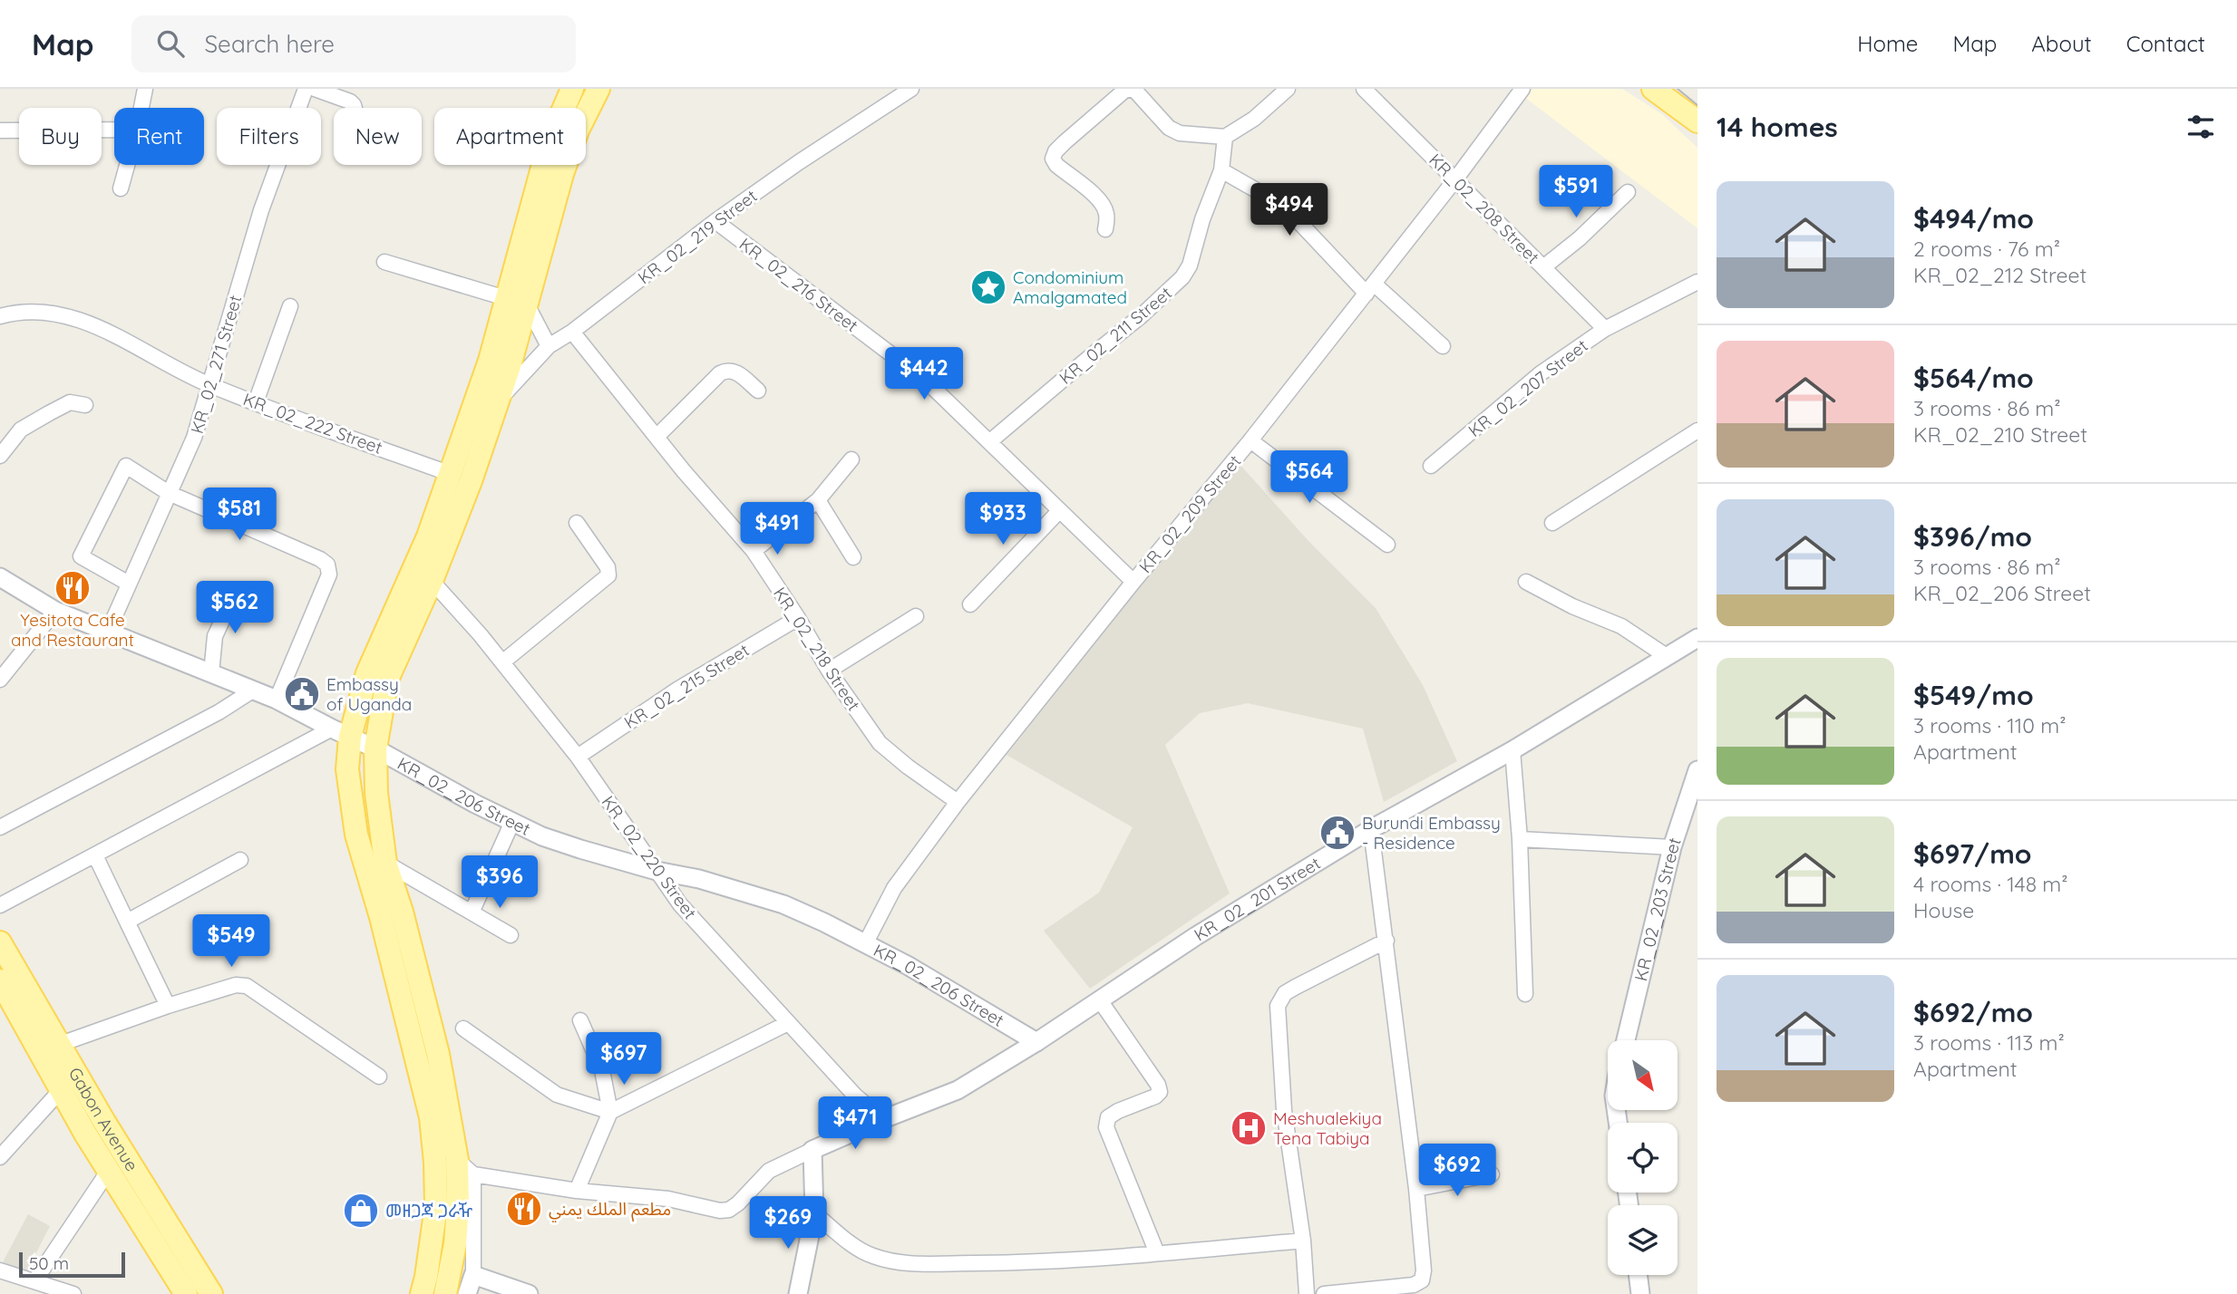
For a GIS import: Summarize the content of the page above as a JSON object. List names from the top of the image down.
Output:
{
  "streets": {
    "main road": ["Gabon Avenue"],
    "street": [
      "KR_02_208 Street",
      "KR_02_219 Street",
      "KR_02_216 Street",
      "KR_02_211 Street",
      "KR_02_271 Street",
      "KR_02_207 Street",
      "KR_02_222 Street",
      "KR_02_209 Street",
      "KR_02_218 Street",
      "KR_02_215 Street",
      "KR_02_206 Street",
      "KR_02_220 Street",
      "KR_02_201 Street",
      "KR_02_203 Street"
    ]
  },
  "crossings": [
    ["KR_02_208 Street", "KR_02_207 Street"],
    ["KR_02_208 Street", "KR_02_209 Street"],
    ["KR_02_219 Street", "KR_02_216 Street"],
    ["KR_02_219 Street", "KR_02_218 Street"],
    ["KR_02_216 Street", "KR_02_211 Street"],
    ["KR_02_216 Street", "KR_02_209 Street"],
    ["KR_02_271 Street", "KR_02_222 Street"],
    ["KR_02_271 Street", "KR_02_206 Street"],
    ["KR_02_209 Street", "KR_02_218 Street"],
    ["KR_02_209 Street", "KR_02_206 Street"],
    ["KR_02_218 Street", "KR_02_215 Street"],
    ["KR_02_215 Street", "KR_02_220 Street"],
    ["KR_02_206 Street", "KR_02_220 Street"],
    ["KR_02_206 Street", "KR_02_201 Street"],
    ["KR_02_220 Street", "KR_02_201 Street"]
  ],
  "places": {
    "place": ["Condominium Amalgamated"],
    "restaurant": ["Yesitota Cafe and Restaurant", "مطعم الملك يمني"],
    "public building": ["Embassy of Uganda", "Burundi Embassy - Residence"],
    "hospital": ["Meshualekiya Tena Tabiya"],
    "shop": ["መዘጋጃ ጋራዥ"]
  },
  "scale_bar": "50 m",
  "north": "bottom right",
  "page": {
    "header": "Map",
    "search": "Search here",
    "nav": [
      "Home",
      "Map",
      "About",
      "Contact"
    ],
    "heading": "14 homes",
    "chip": [
      "Buy",
      "Rent",
      "Filters",
      "New",
      "Apartment"
    ],
    "price": [
      "$591",
      "$494",
      "$442",
      "$564",
      "$581",
      "$933",
      "$491",
      "$562",
      "$396",
      "$549",
      "$697",
      "$471",
      "$692",
      "$269"
    ],
    "list": [
      {
        "name": "$494/mo",
        "note": "2 rooms · 76 m² · KR_02_212 Street"
      },
      {
        "name": "$564/mo",
        "note": "3 rooms · 86 m² · KR_02_210 Street"
      },
      {
        "name": "$396/mo",
        "note": "3 rooms · 86 m² · KR_02_206 Street"
      },
      {
        "name": "$549/mo",
        "note": "3 rooms · 110 m² · Apartment"
      },
      {
        "name": "$697/mo",
        "note": "4 rooms · 148 m² · House"
      },
      {
        "name": "$692/mo",
        "note": "3 rooms · 113 m² · Apartment"
      }
    ],
    "scale": "50 m"
  }
}
